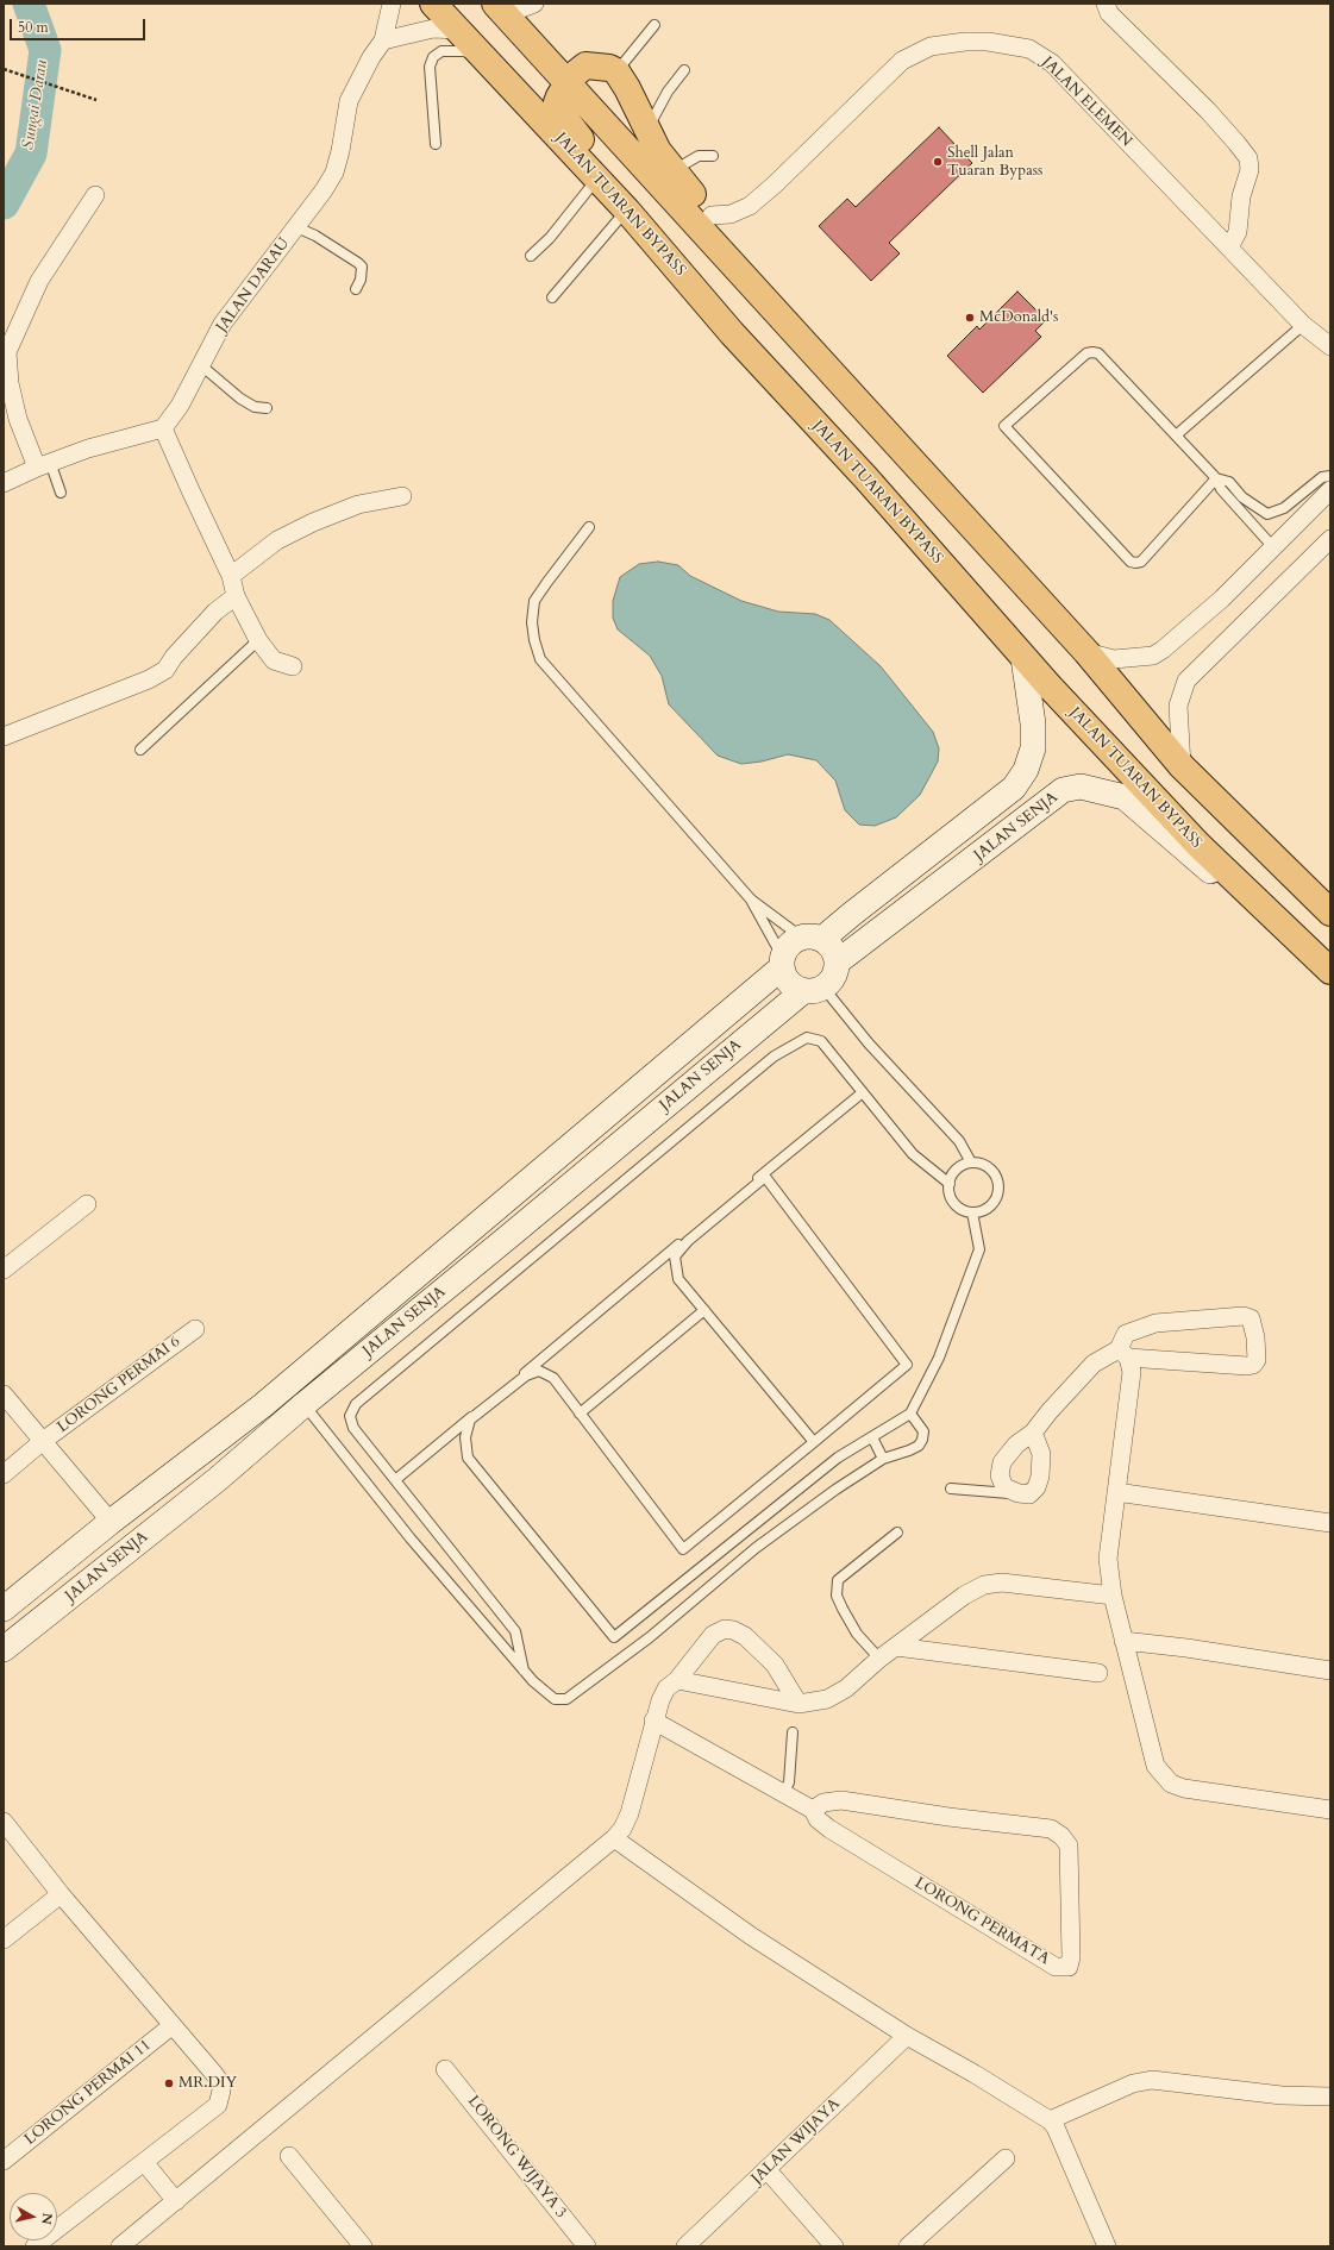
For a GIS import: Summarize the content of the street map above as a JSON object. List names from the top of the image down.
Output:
{
  "streets": {
    "highway": ["JALAN TUARAN BYPASS"],
    "main road": ["JALAN SENJA"],
    "street": [
      "JALAN ELEMEN",
      "JALAN DARAU",
      "LORONG PERMAI 6",
      "LORONG PERMATA",
      "LORONG PERMAI 11",
      "JALAN WIJAYA",
      "LORONG WIJAYA 3"
    ]
  },
  "crossings": [
    ["JALAN TUARAN BYPASS", "JALAN SENJA"]
  ],
  "water": ["Sungai Darau"],
  "places": ["Shell Jalan Tuaran Bypass", "McDonald's", "MR.DIY"],
  "scale_bar": "50 m",
  "north": "right"
}
